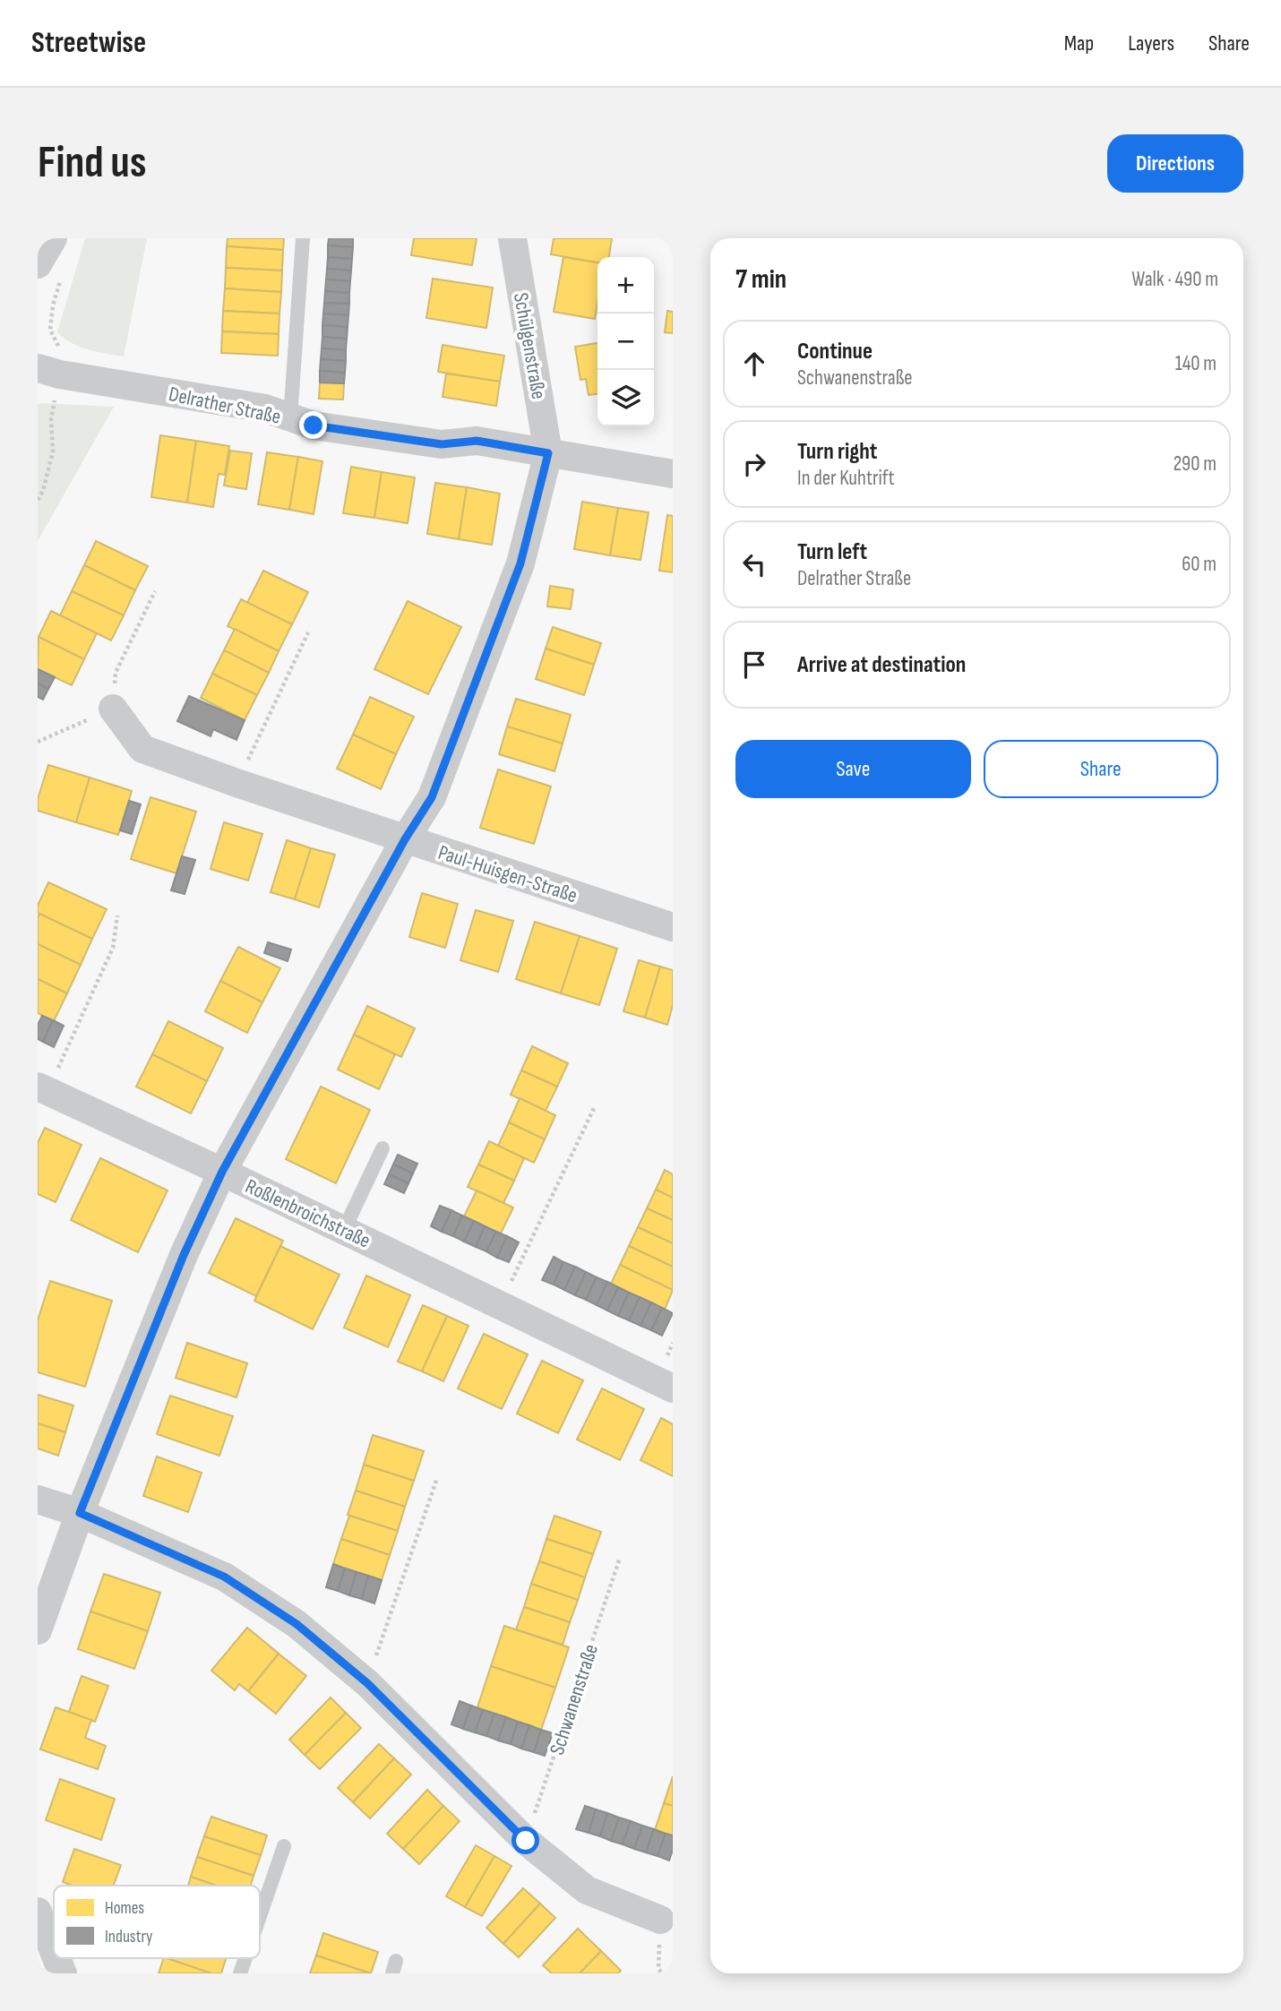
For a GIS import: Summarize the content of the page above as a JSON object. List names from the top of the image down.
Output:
{
  "streets": {
    "street": [
      "Schülgenstraße",
      "Delrather Straße",
      "Paul-Huisgen-Straße",
      "Roßlenbroichstraße"
    ],
    "path": ["Schwanenstraße"]
  },
  "crossings": [
    ["Schülgenstraße", "Delrather Straße"]
  ],
  "legend": ["Homes", "Industry"],
  "page": {
    "header": "Streetwise",
    "nav": ["Map", "Layers", "Share"],
    "buttons": [
      "Directions",
      ["Save", "Share"]
    ],
    "title": "Find us",
    "heading": ["7 min", "Walk · 490 m"],
    "map_buttons": ["+", "−"],
    "list": [
      ["Continue", "Schwanenstraße", "140 m"],
      ["Turn right", "In der Kuhtrift", "290 m"],
      ["Turn left", "Delrather Straße", "60 m"],
      "Arrive at destination"
    ]
  }
}
